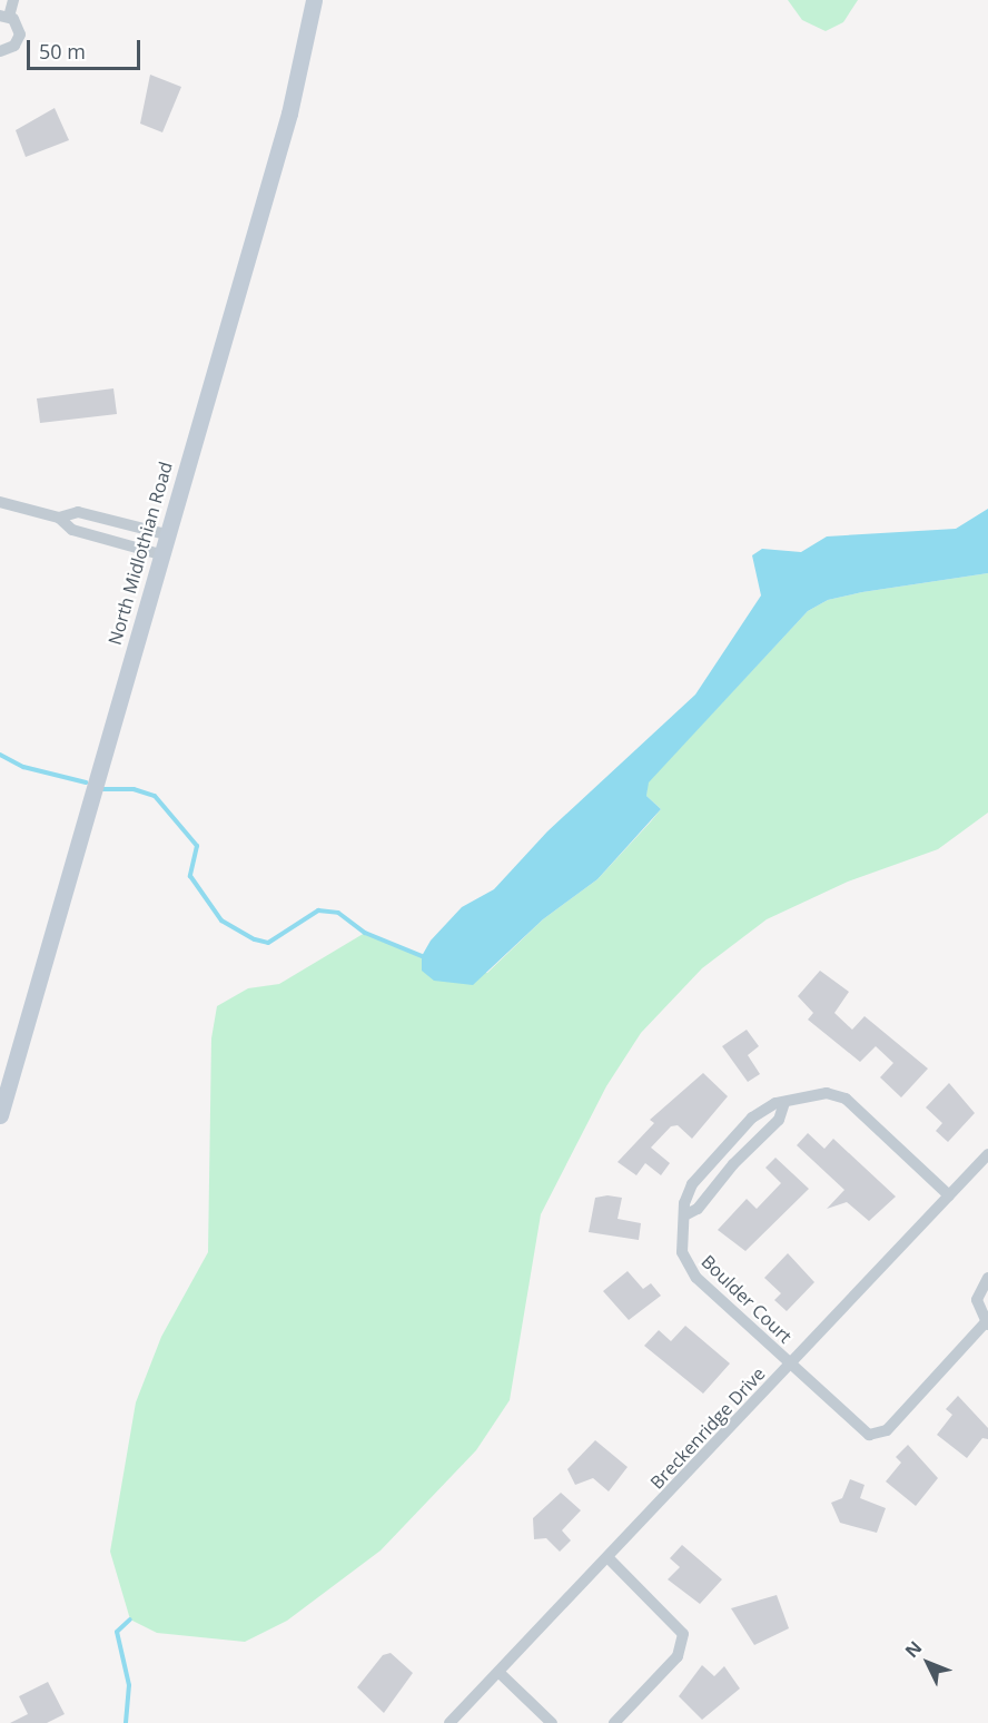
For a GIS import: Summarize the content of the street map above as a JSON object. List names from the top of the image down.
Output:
{
  "streets": {
    "main road": ["North Midlothian Road"],
    "street": ["Boulder Court", "Breckenridge Drive"]
  },
  "crossings": [
    ["Boulder Court", "Breckenridge Drive"]
  ],
  "scale_bar": "50 m",
  "north": "top left"
}
